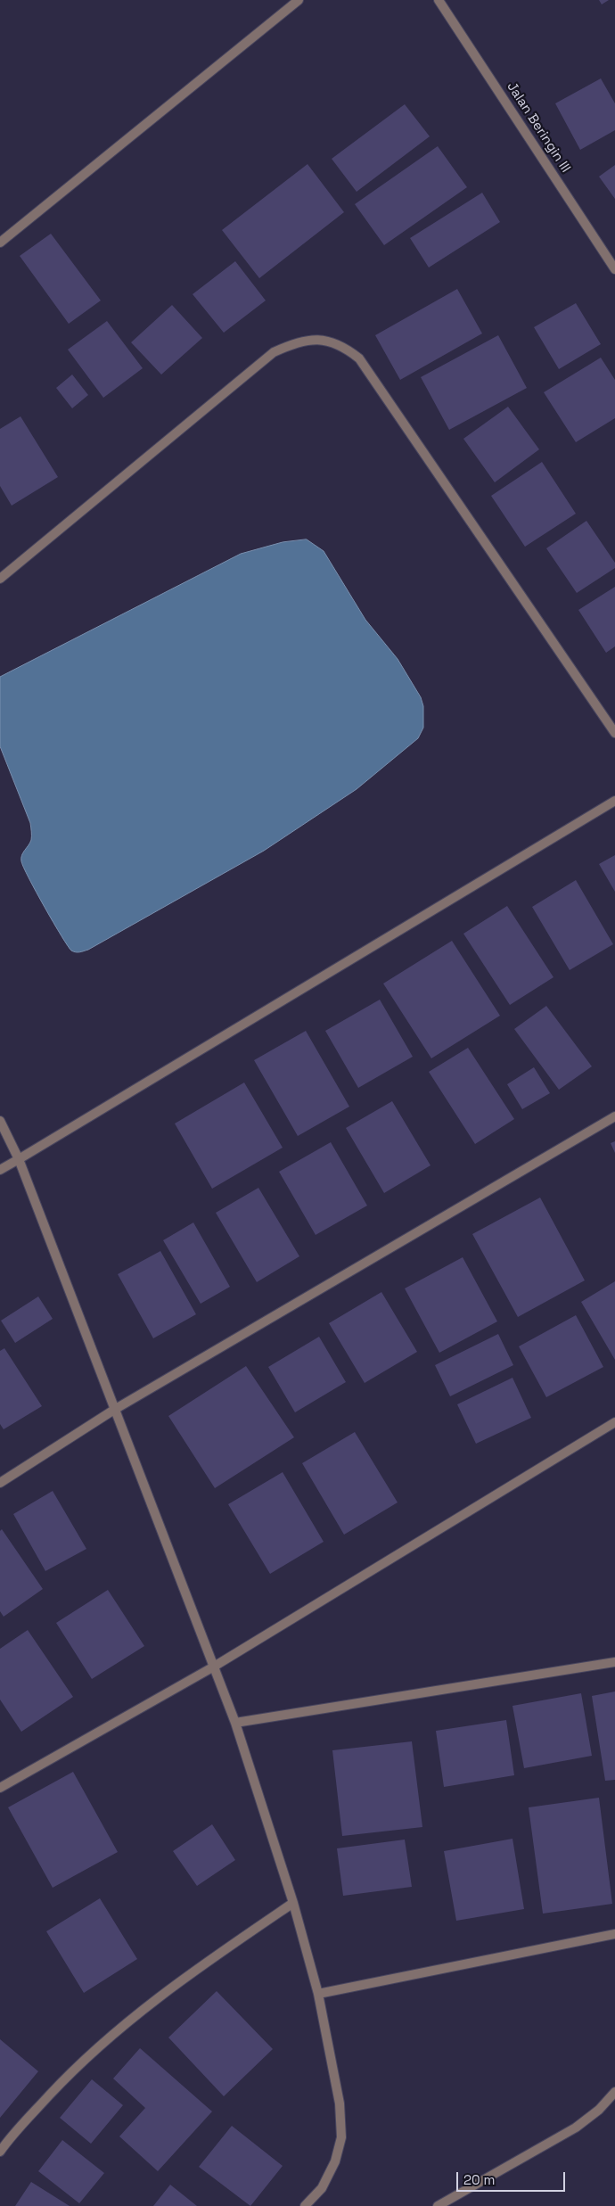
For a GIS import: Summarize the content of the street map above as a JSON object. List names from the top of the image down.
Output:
{
  "streets": {
    "street": ["Jalan Beringin III"]
  },
  "scale_bar": "20 m"
}
